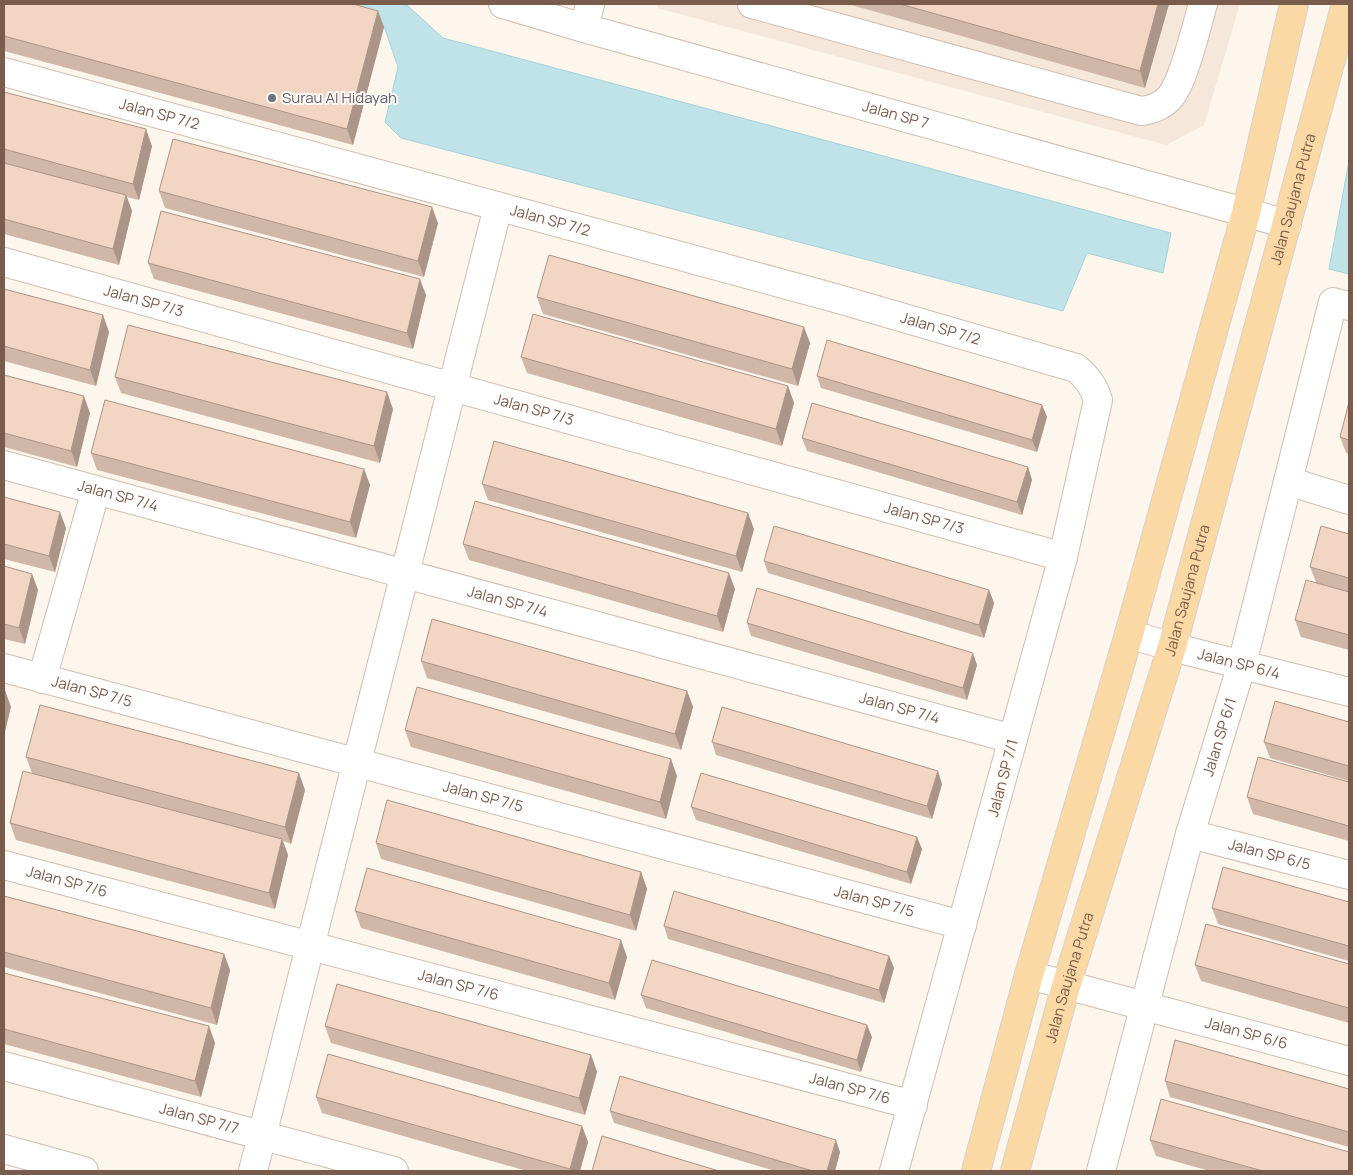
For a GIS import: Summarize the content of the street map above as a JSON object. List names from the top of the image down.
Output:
{
  "streets": {
    "main road": ["Jalan Saujana Putra"],
    "street": [
      "Jalan SP 7/2",
      "Jalan SP 7",
      "Jalan SP 7/3",
      "Jalan SP 7/4",
      "Jalan SP 6/4",
      "Jalan SP 7/5",
      "Jalan SP 6/1",
      "Jalan SP 7/1",
      "Jalan SP 6/5",
      "Jalan SP 7/6",
      "Jalan SP 6/6",
      "Jalan SP 7/7"
    ]
  },
  "crossings": [
    ["Jalan SP 7/2", "Jalan SP 7/1"],
    ["Jalan SP 7", "Jalan Saujana Putra"],
    ["Jalan Saujana Putra", "Jalan SP 6/4"],
    ["Jalan Saujana Putra", "Jalan SP 6/6"],
    ["Jalan SP 7/3", "Jalan SP 7/1"],
    ["Jalan SP 7/4", "Jalan SP 7/1"],
    ["Jalan SP 6/4", "Jalan SP 6/1"],
    ["Jalan SP 7/5", "Jalan SP 7/1"],
    ["Jalan SP 6/1", "Jalan SP 6/5"],
    ["Jalan SP 6/1", "Jalan SP 6/6"],
    ["Jalan SP 7/1", "Jalan SP 7/6"]
  ],
  "places": ["Surau Al Hidayah"]
}
